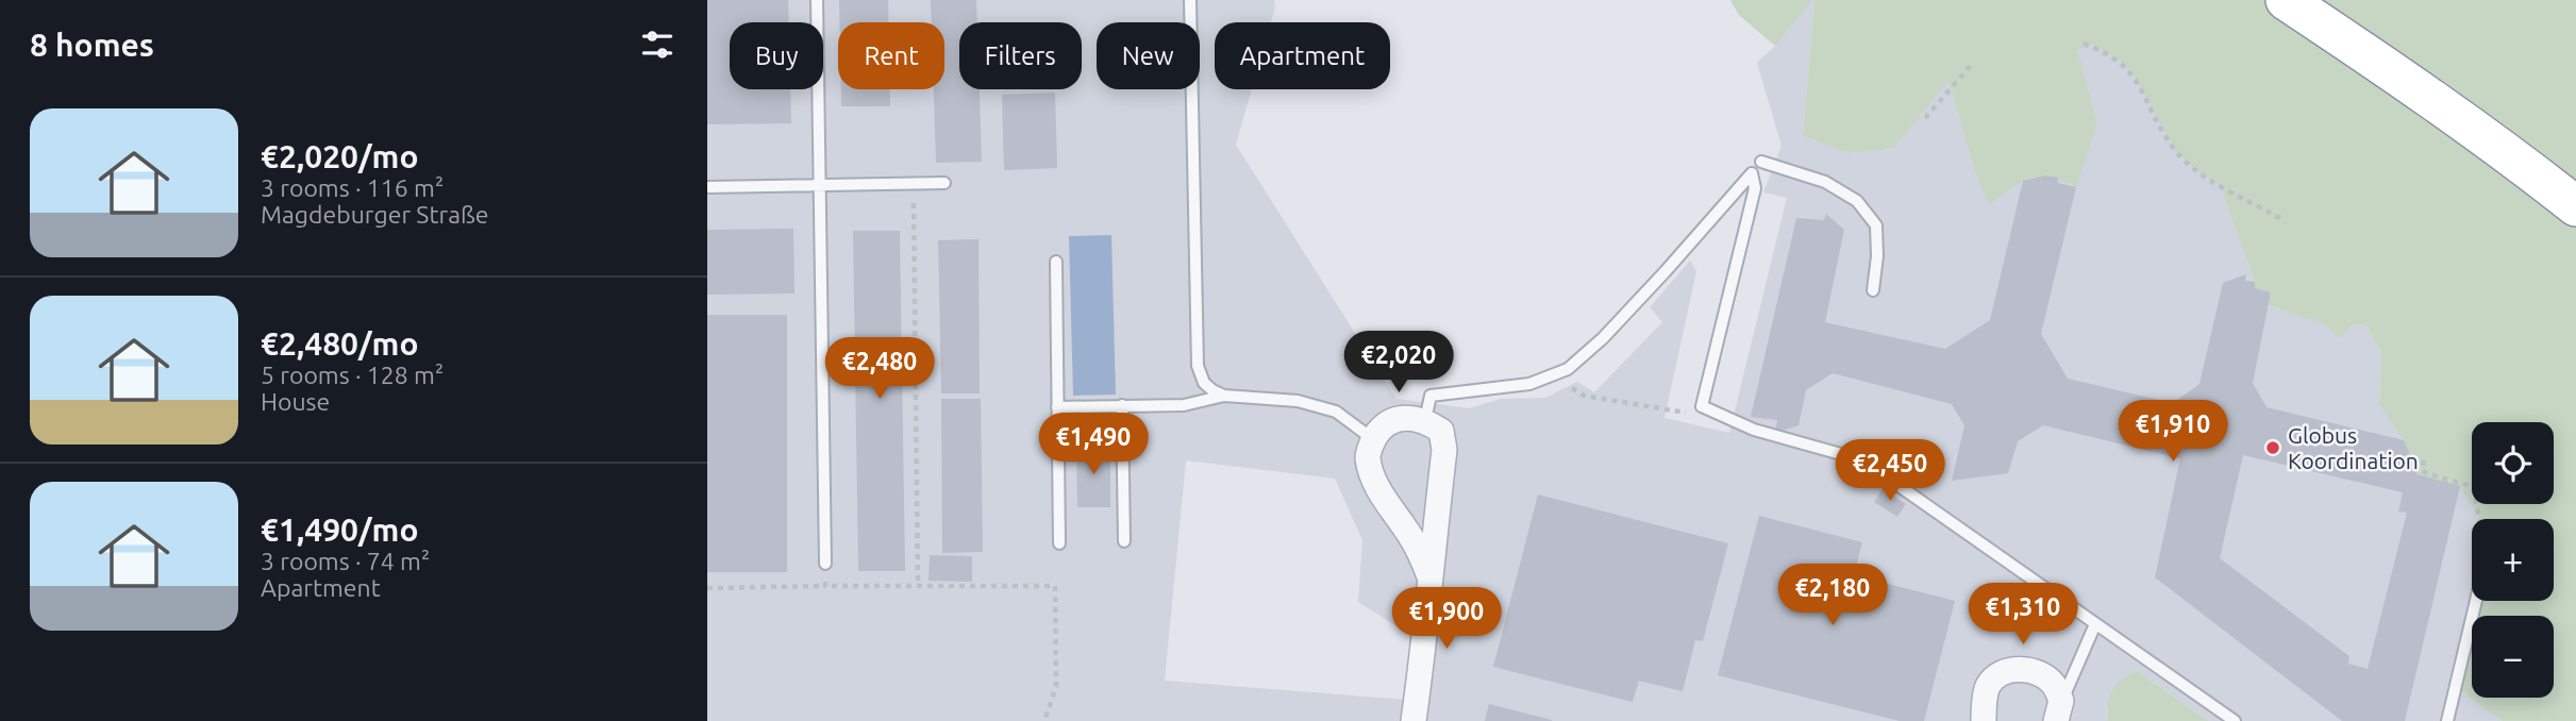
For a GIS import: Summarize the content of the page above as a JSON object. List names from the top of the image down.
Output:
{
  "places": ["Globus Koordination"],
  "page": {
    "heading": "8 homes",
    "chip": [
      "Buy",
      "Rent",
      "Filters",
      "New",
      "Apartment"
    ],
    "list": [
      {
        "name": "€2,020/mo",
        "note": "3 rooms · 116 m² · Magdeburger Straße"
      },
      {
        "name": "€2,480/mo",
        "note": "5 rooms · 128 m² · House"
      },
      {
        "name": "€1,490/mo",
        "note": "3 rooms · 74 m² · Apartment"
      }
    ],
    "price": [
      "€2,020",
      "€2,480",
      "€1,910",
      "€1,490",
      "€2,450",
      "€2,180",
      "€1,310",
      "€1,900"
    ],
    "map_buttons": ["+", "−"]
  }
}
